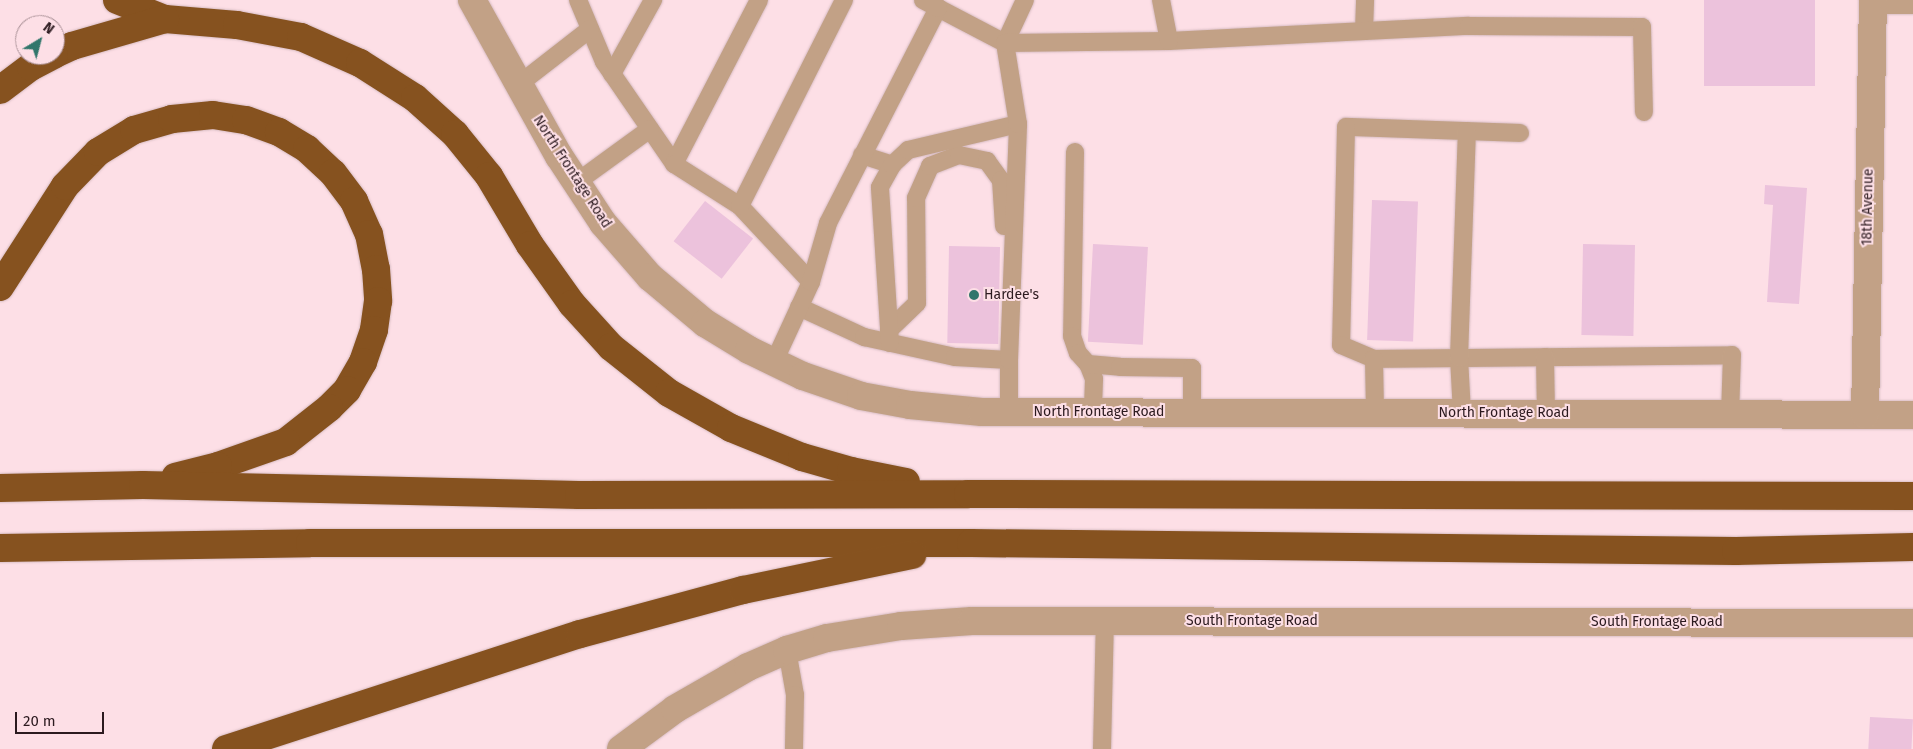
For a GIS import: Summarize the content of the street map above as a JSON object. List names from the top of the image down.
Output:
{
  "streets": {
    "street": ["North Frontage Road", "18th Avenue", "South Frontage Road"]
  },
  "crossings": [
    ["North Frontage Road", "18th Avenue"]
  ],
  "places": ["Hardee's"],
  "scale_bar": "20 m",
  "north": "top right"
}
